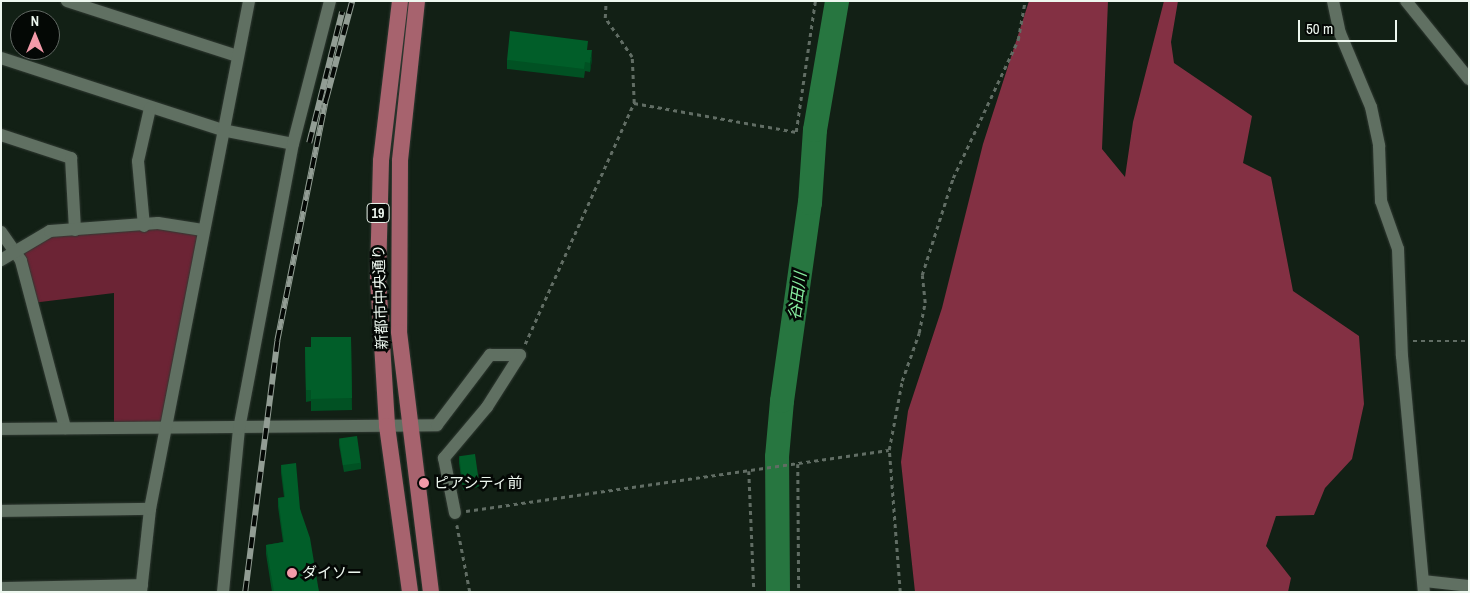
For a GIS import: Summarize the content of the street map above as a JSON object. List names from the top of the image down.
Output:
{
  "streets": {
    "main road": ["19", "新都市中央通り"]
  },
  "water": ["谷田川"],
  "places": ["ピアシティ前", "ダイソー"],
  "scale_bar": "50 m",
  "north": "top"
}
